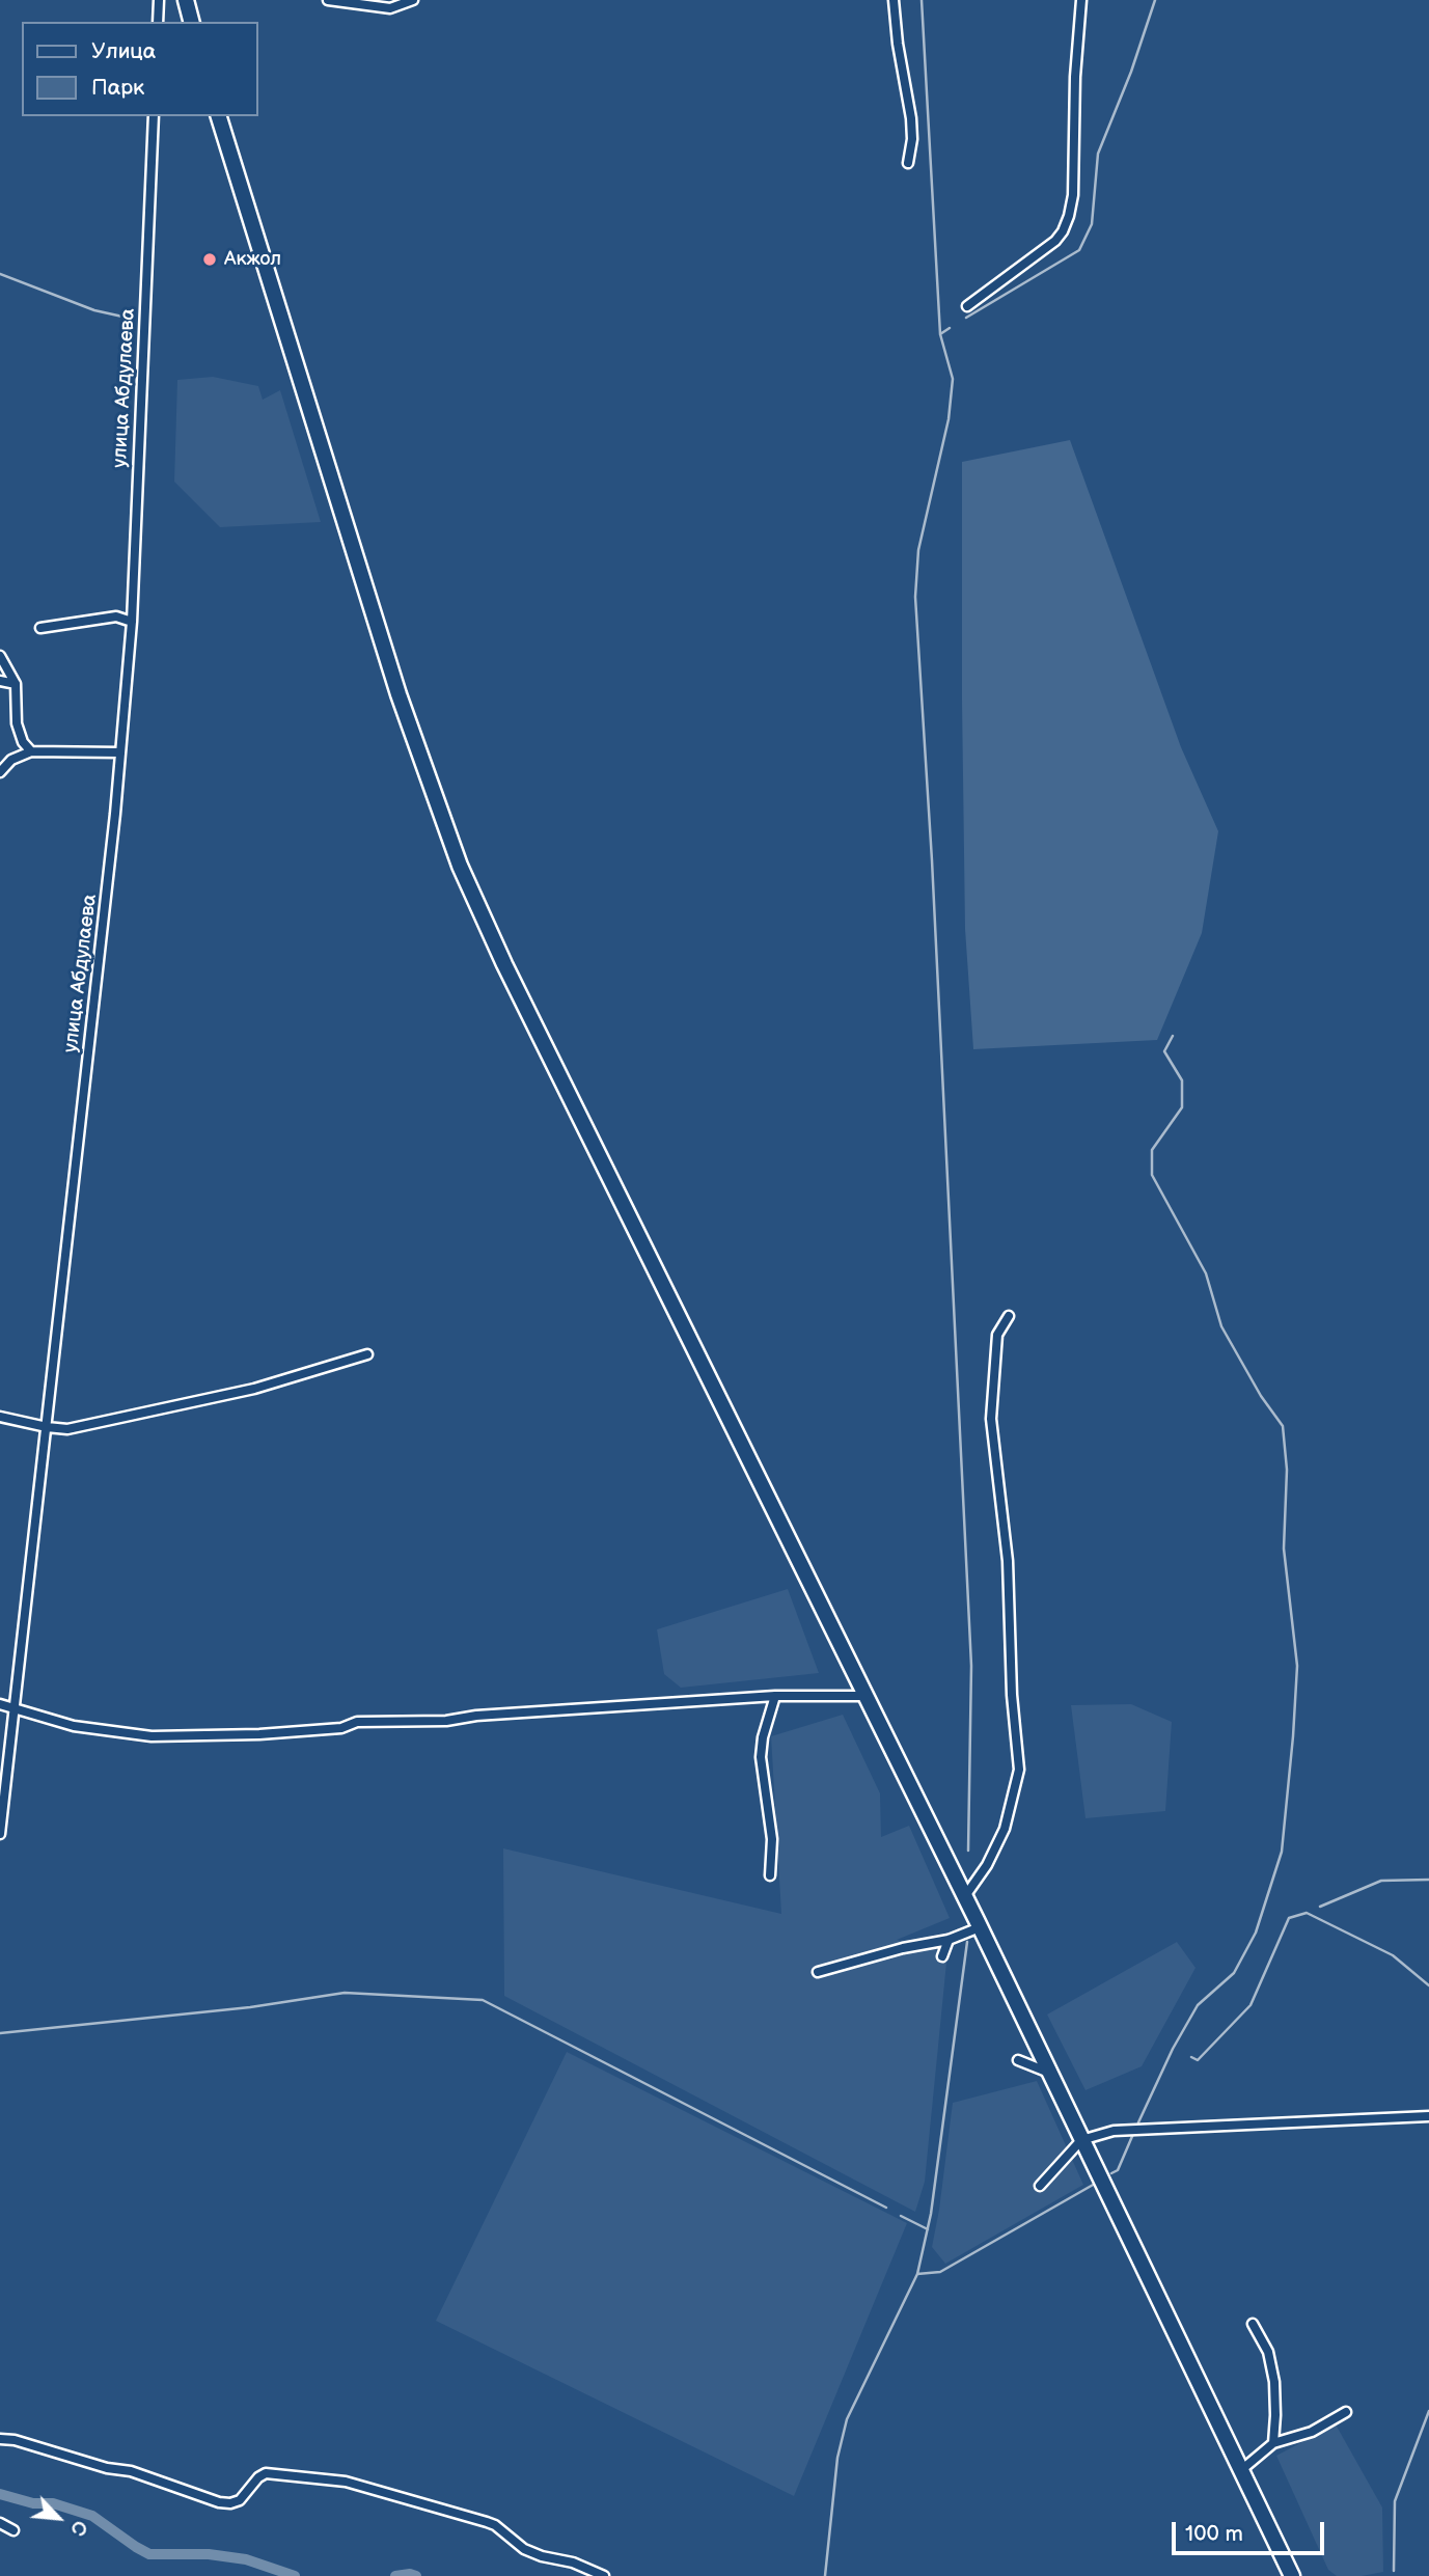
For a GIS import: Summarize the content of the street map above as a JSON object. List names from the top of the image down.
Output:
{
  "streets": {
    "street": ["улица Абдулаева"]
  },
  "places": ["Акжол"],
  "legend": ["Улица", "Парк"],
  "scale_bar": "100 m",
  "north": "bottom right"
}
